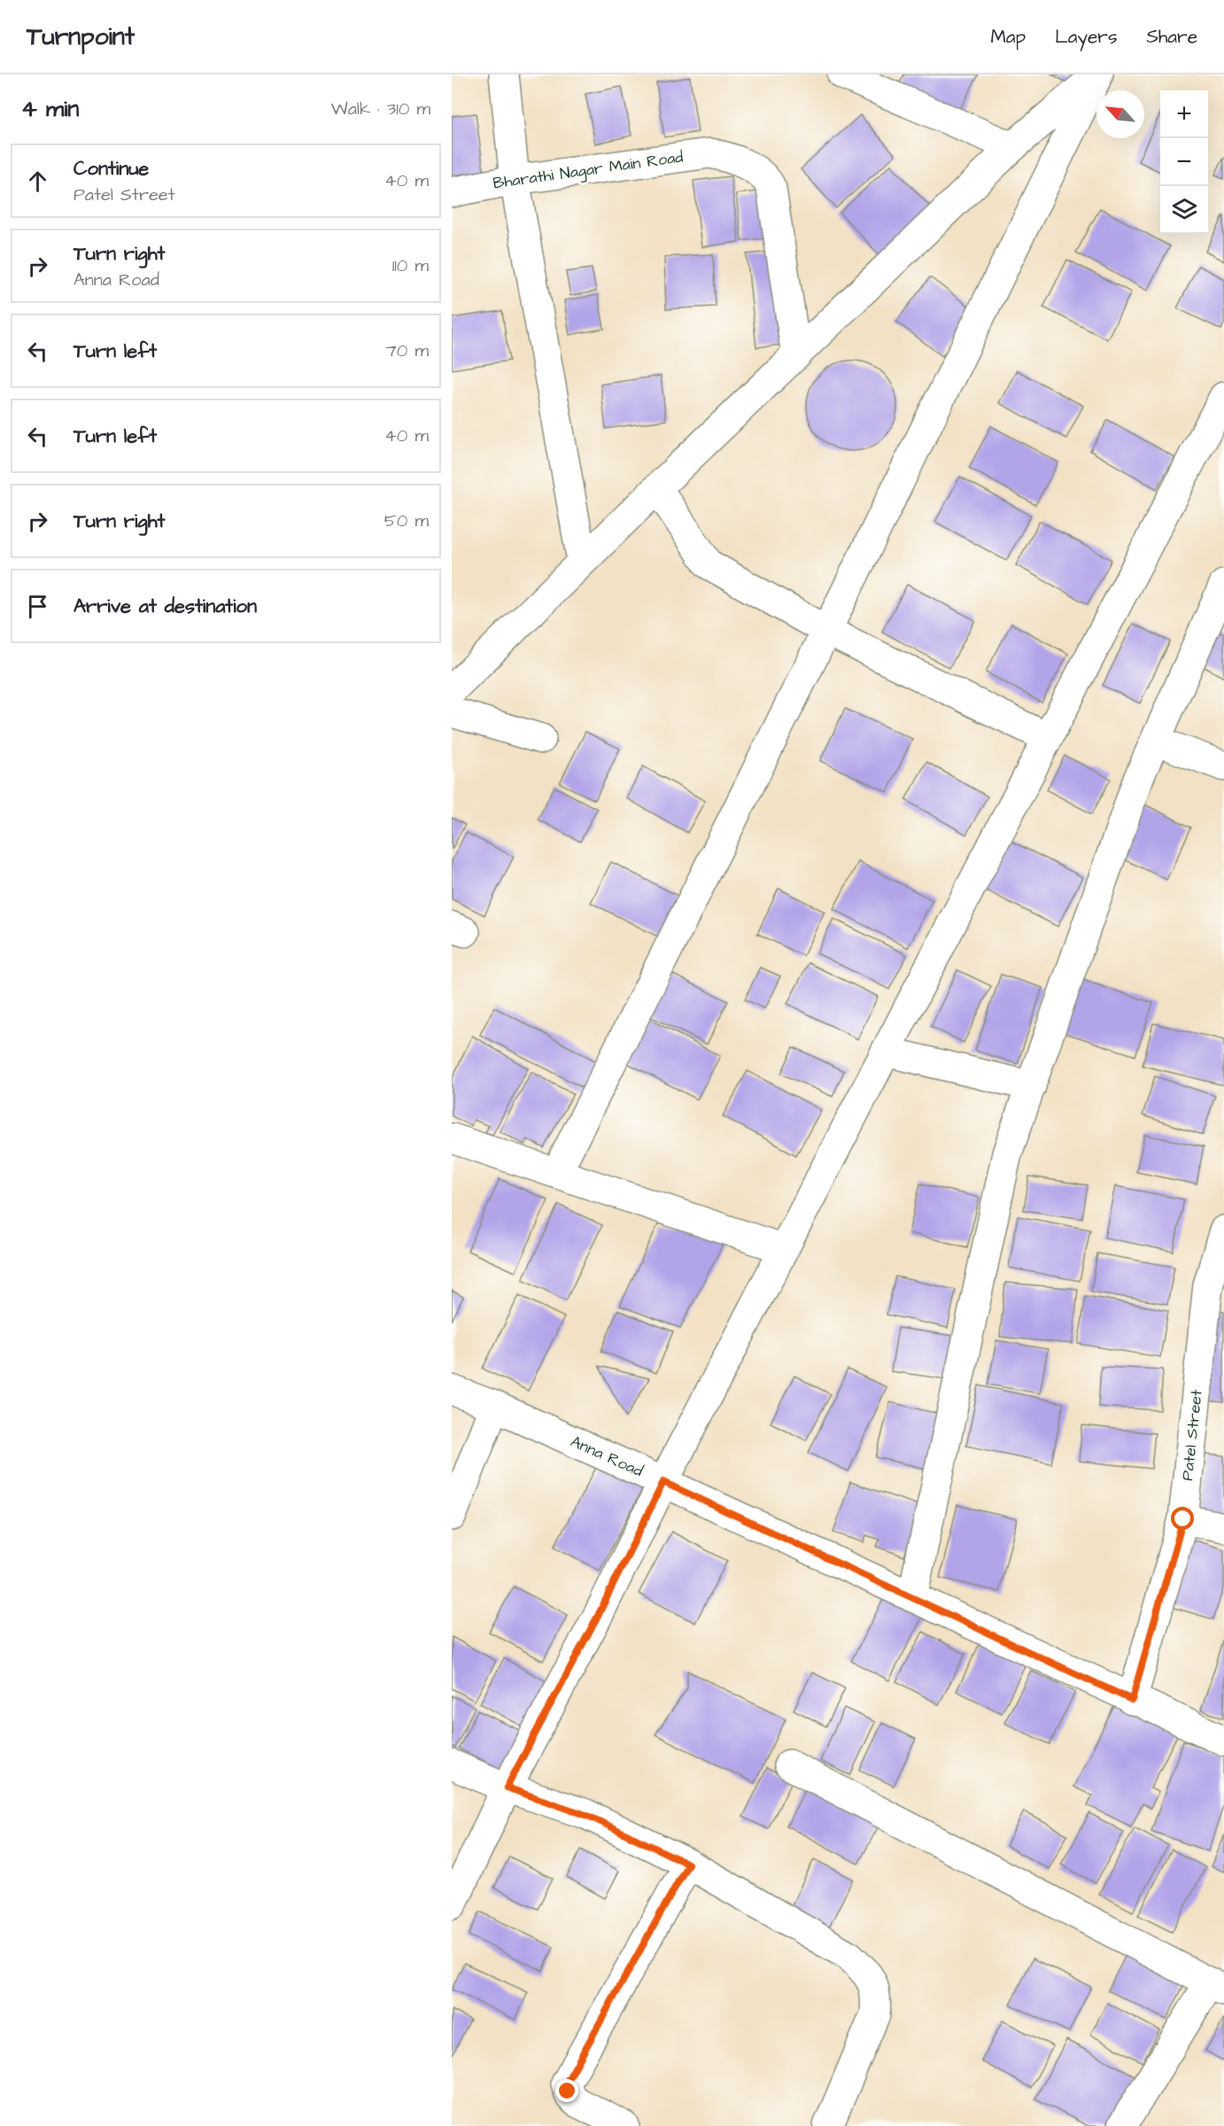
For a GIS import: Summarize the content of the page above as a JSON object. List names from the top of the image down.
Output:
{
  "streets": {
    "street": ["Bharathi Nagar Main Road", "Patel Street", "Anna Road"]
  },
  "crossings": [
    ["Patel Street", "Anna Road"]
  ],
  "north": "top left",
  "page": {
    "header": "Turnpoint",
    "nav": ["Map", "Layers", "Share"],
    "heading": ["4 min", "Walk · 310 m"],
    "map_buttons": ["+", "−"],
    "list": [
      ["Continue", "Patel Street", "40 m"],
      ["Turn right", "Anna Road", "110 m"],
      ["Turn left", "70 m"],
      ["Turn left", "40 m"],
      ["Turn right", "50 m"],
      "Arrive at destination"
    ]
  }
}
